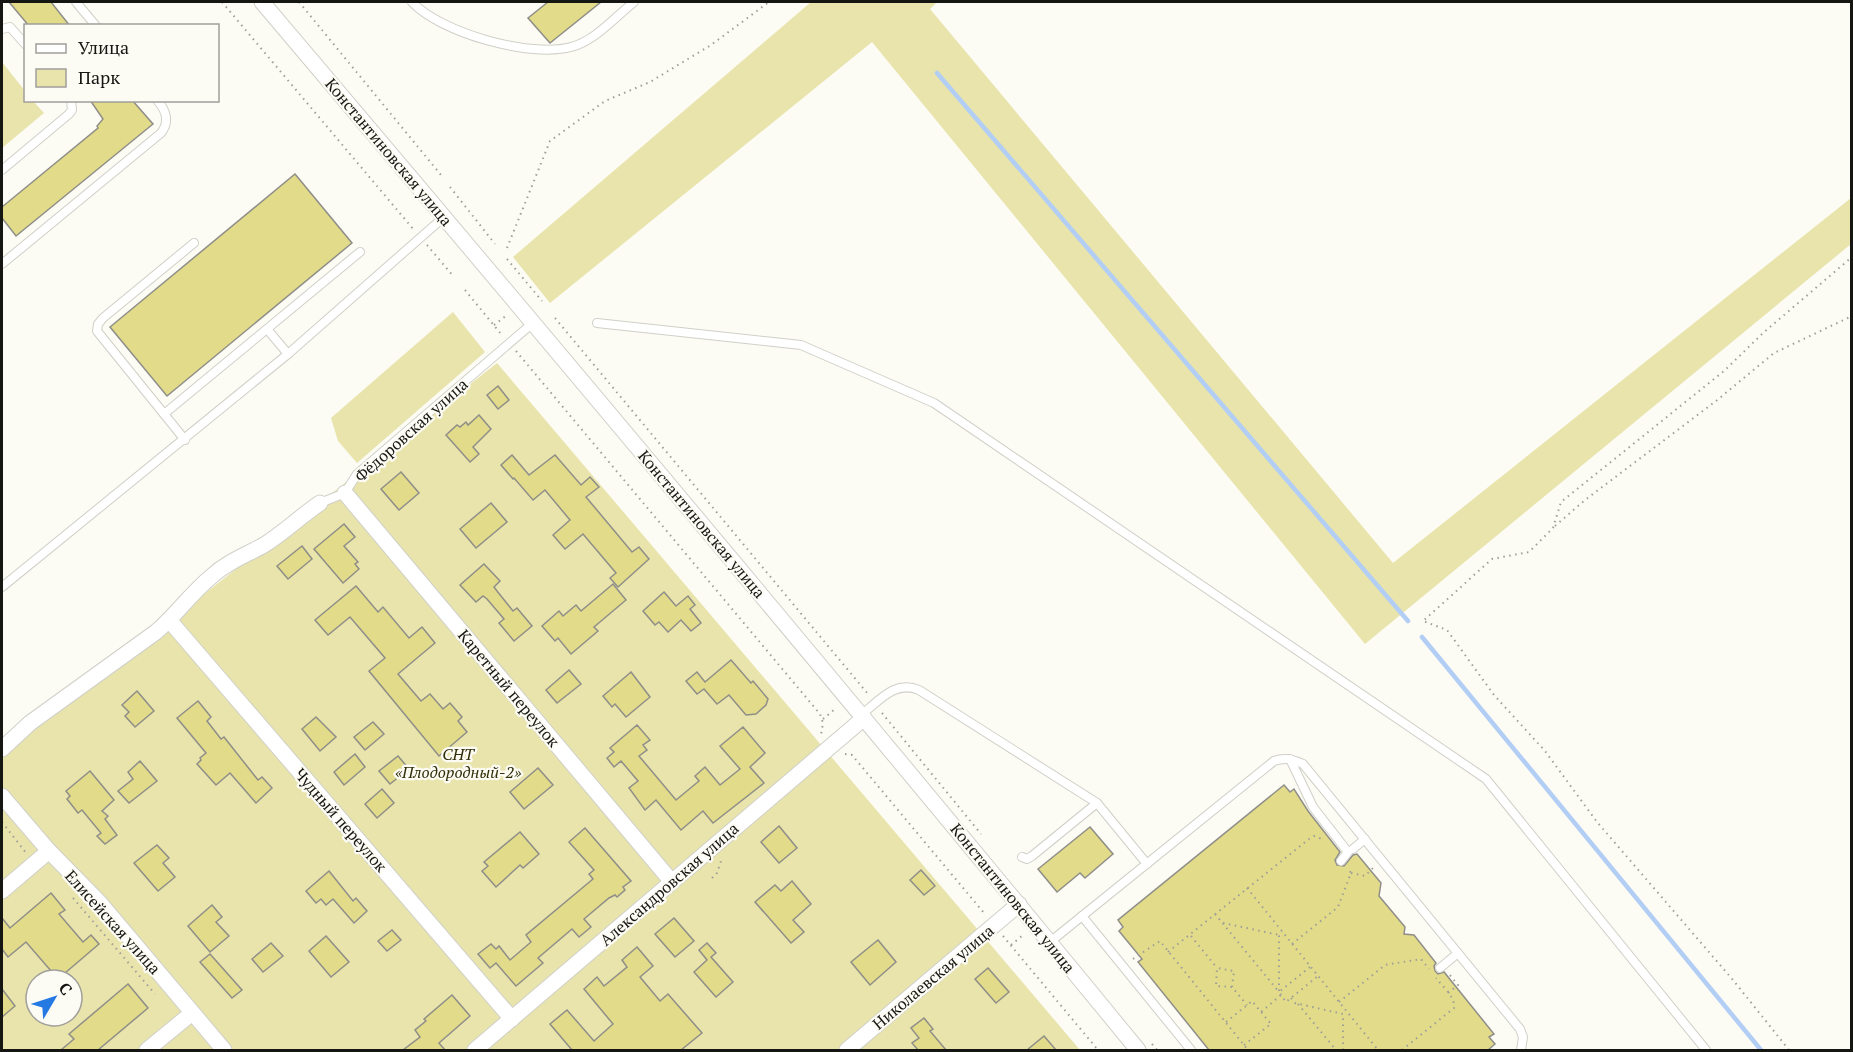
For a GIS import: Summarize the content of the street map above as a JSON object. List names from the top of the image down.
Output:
{
  "streets": {
    "street": [
      "Константиновская улица",
      "Фёдоровская улица",
      "Каретный переулок",
      "Чудный переулок",
      "Александровская улица",
      "Елисейская улица",
      "Николаевская улица"
    ]
  },
  "crossings": [
    ["Константиновская улица", "Фёдоровская улица"],
    ["Константиновская улица", "Александровская улица"],
    ["Константиновская улица", "Николаевская улица"],
    ["Фёдоровская улица", "Каретный переулок"],
    ["Фёдоровская улица", "Чудный переулок"],
    ["Каретный переулок", "Александровская улица"],
    ["Чудный переулок", "Александровская улица"]
  ],
  "parks": ["СНТ «Плодородный-2»"],
  "legend": ["Улица", "Парк"],
  "north": "top right"
}
